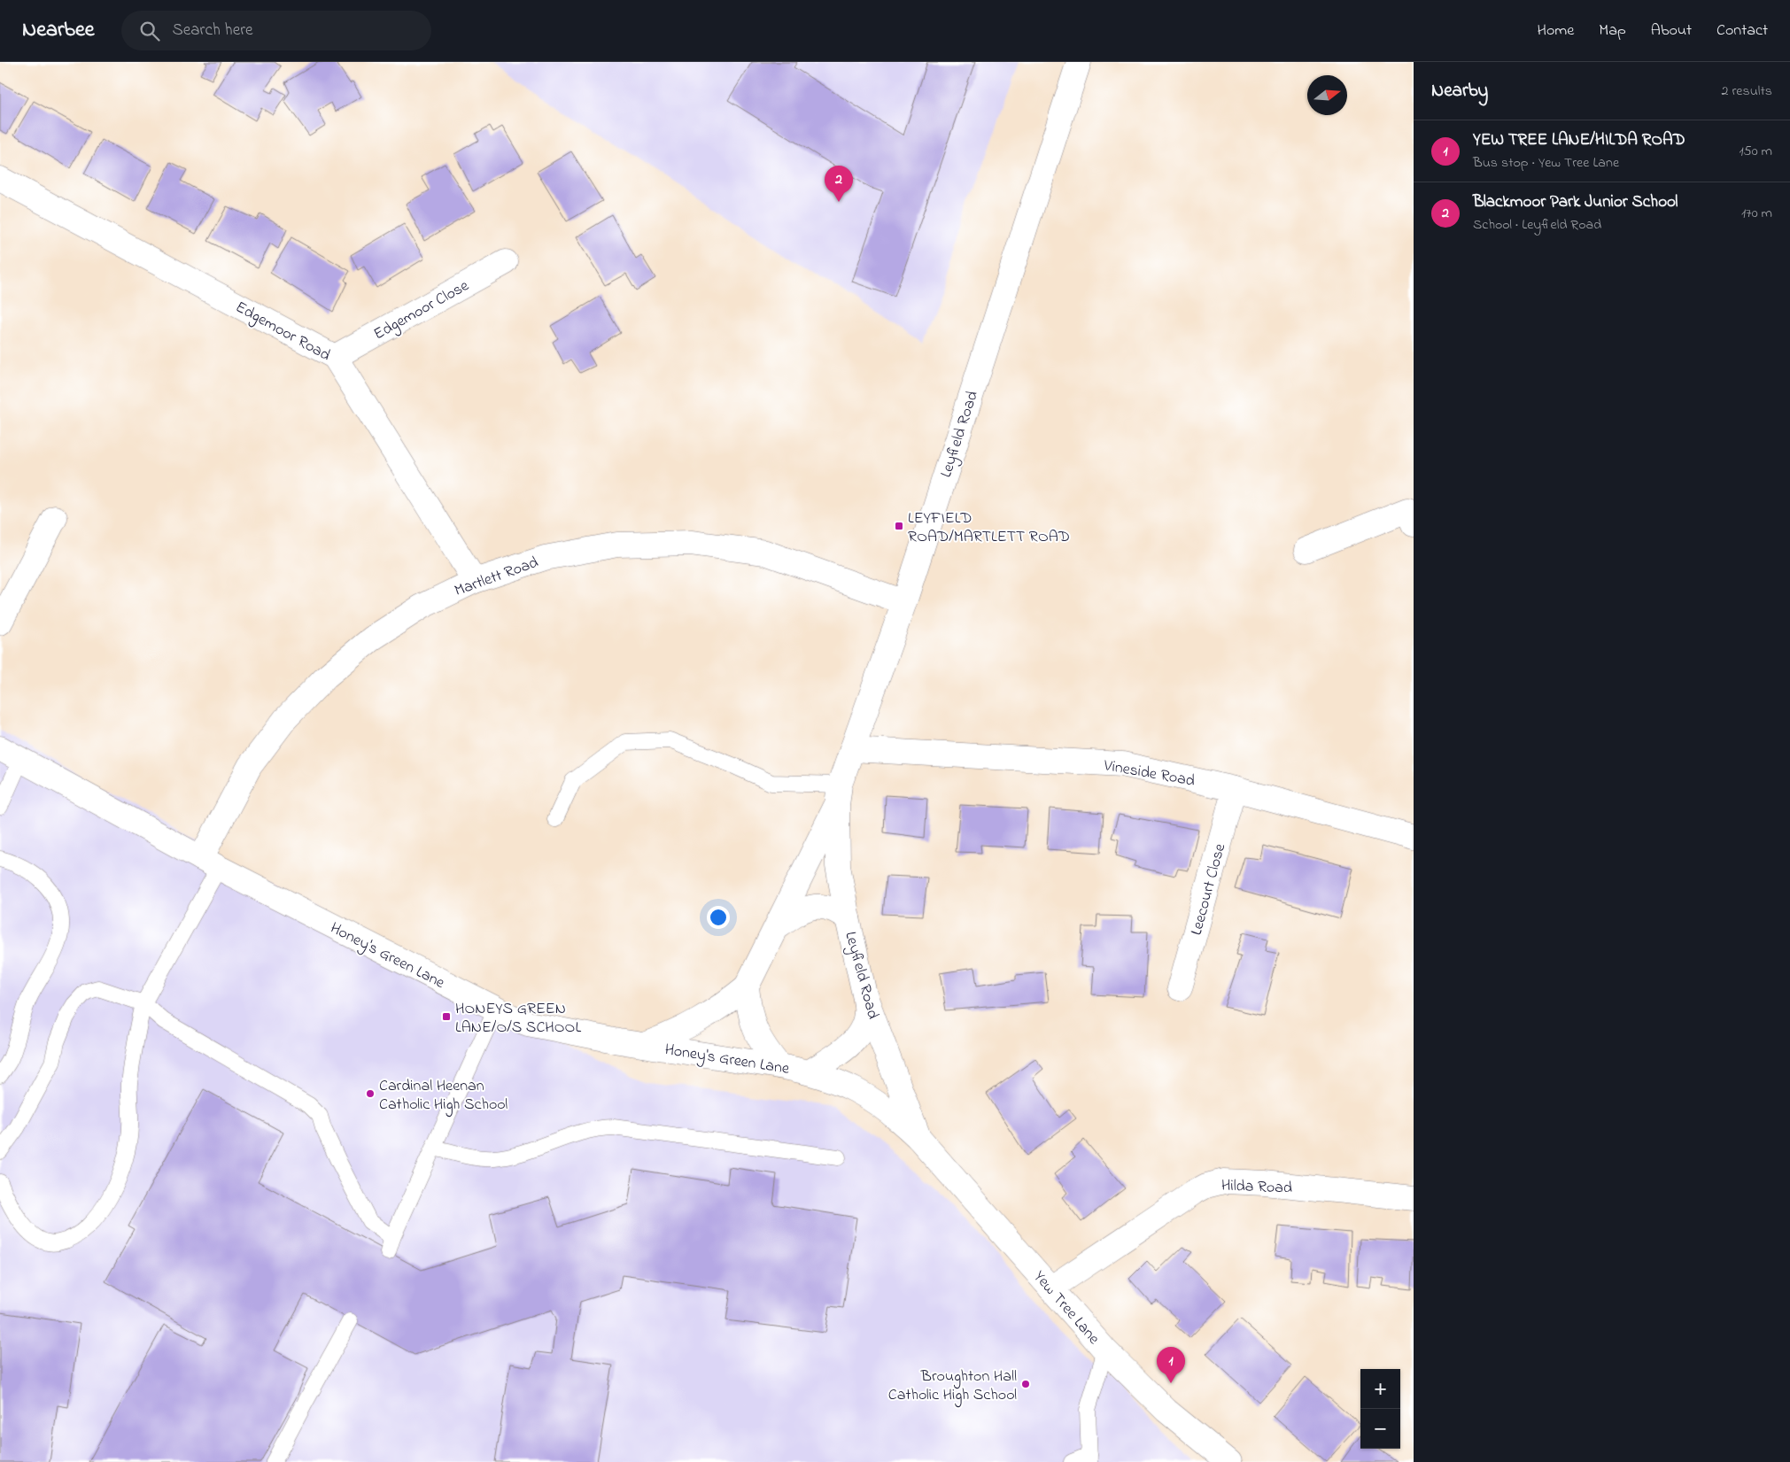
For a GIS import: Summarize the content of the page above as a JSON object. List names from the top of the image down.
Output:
{
  "streets": {
    "street": [
      "Edgemoor Close",
      "Edgemoor Road",
      "Leyfield Road",
      "Martlett Road",
      "Vineside Road",
      "Leecourt Close",
      "Honey's Green Lane",
      "Hilda Road",
      "Yew Tree Lane"
    ]
  },
  "crossings": [
    ["Edgemoor Close", "Edgemoor Road"],
    ["Edgemoor Road", "Martlett Road"],
    ["Leyfield Road", "Martlett Road"],
    ["Leyfield Road", "Vineside Road"],
    ["Leyfield Road", "Honey's Green Lane"],
    ["Leyfield Road", "Yew Tree Lane"],
    ["Martlett Road", "Honey's Green Lane"],
    ["Vineside Road", "Leecourt Close"],
    ["Honey's Green Lane", "Yew Tree Lane"],
    ["Hilda Road", "Yew Tree Lane"]
  ],
  "places": {
    "transit": ["LEYFIELD ROAD/MARTLETT ROAD", "HONEYS GREEN LANE/O/S SCHOOL"],
    "other": ["Cardinal Heenan Catholic High School", "Broughton Hall Catholic High School"]
  },
  "north": "right",
  "page": {
    "header": "Nearbee",
    "search": "Search here",
    "nav": [
      "Home",
      "Map",
      "About",
      "Contact"
    ],
    "heading": ["Nearby", "2 results"],
    "list": [
      {
        "mark": "1",
        "name": "YEW TREE LANE/HILDA ROAD",
        "note": "Bus stop · Yew Tree Lane",
        "value": "150 m"
      },
      {
        "mark": "2",
        "name": "Blackmoor Park Junior School",
        "note": "School · Leyfield Road",
        "value": "170 m"
      }
    ],
    "pins": ["2", "1"],
    "map_buttons": ["+", "−"]
  }
}
